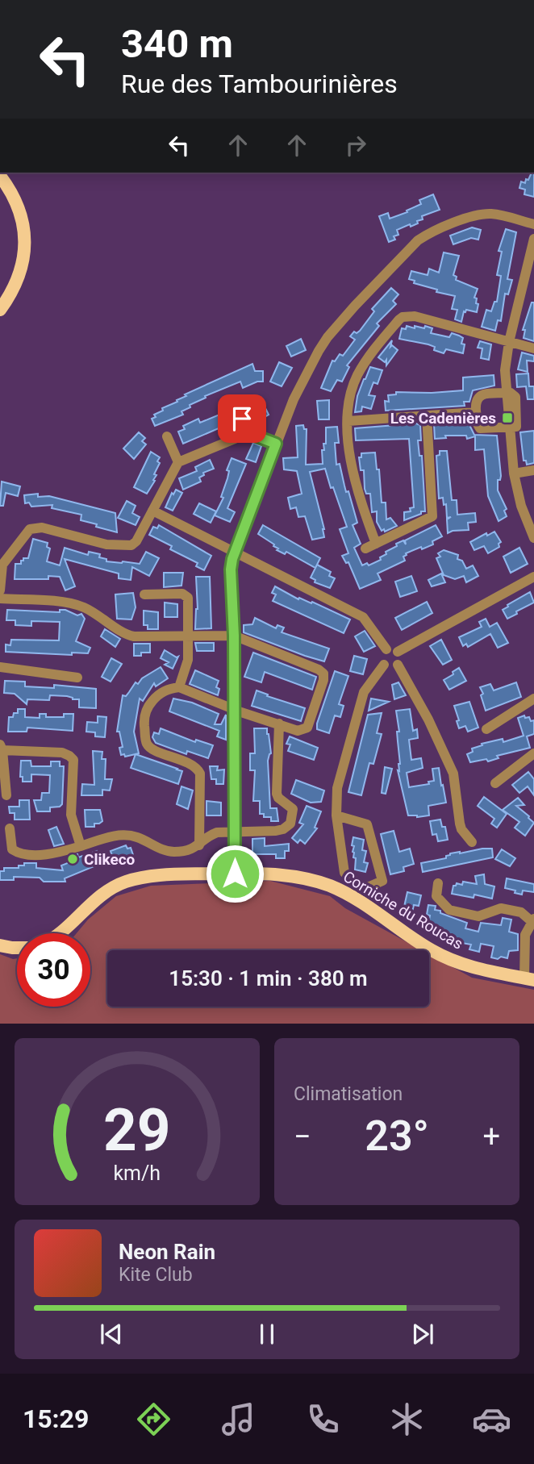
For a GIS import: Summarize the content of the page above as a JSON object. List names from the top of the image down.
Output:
{
  "streets": {
    "main road": ["Corniche du Roucas"]
  },
  "places": {
    "transit": ["Les Cadenières"],
    "other": ["Clikeco"]
  },
  "page": {
    "turn": ["340 m", "Rue des Tambourinières"],
    "limit": "30",
    "trip": "15:30 · 1 min · 380 m",
    "tile": "Climatisation",
    "heat": ["−", "23°", "+"],
    "song": ["Neon Rain", "Kite Club"],
    "tabs": "15:29",
    "gauge": ["29", "km/h"]
  }
}
